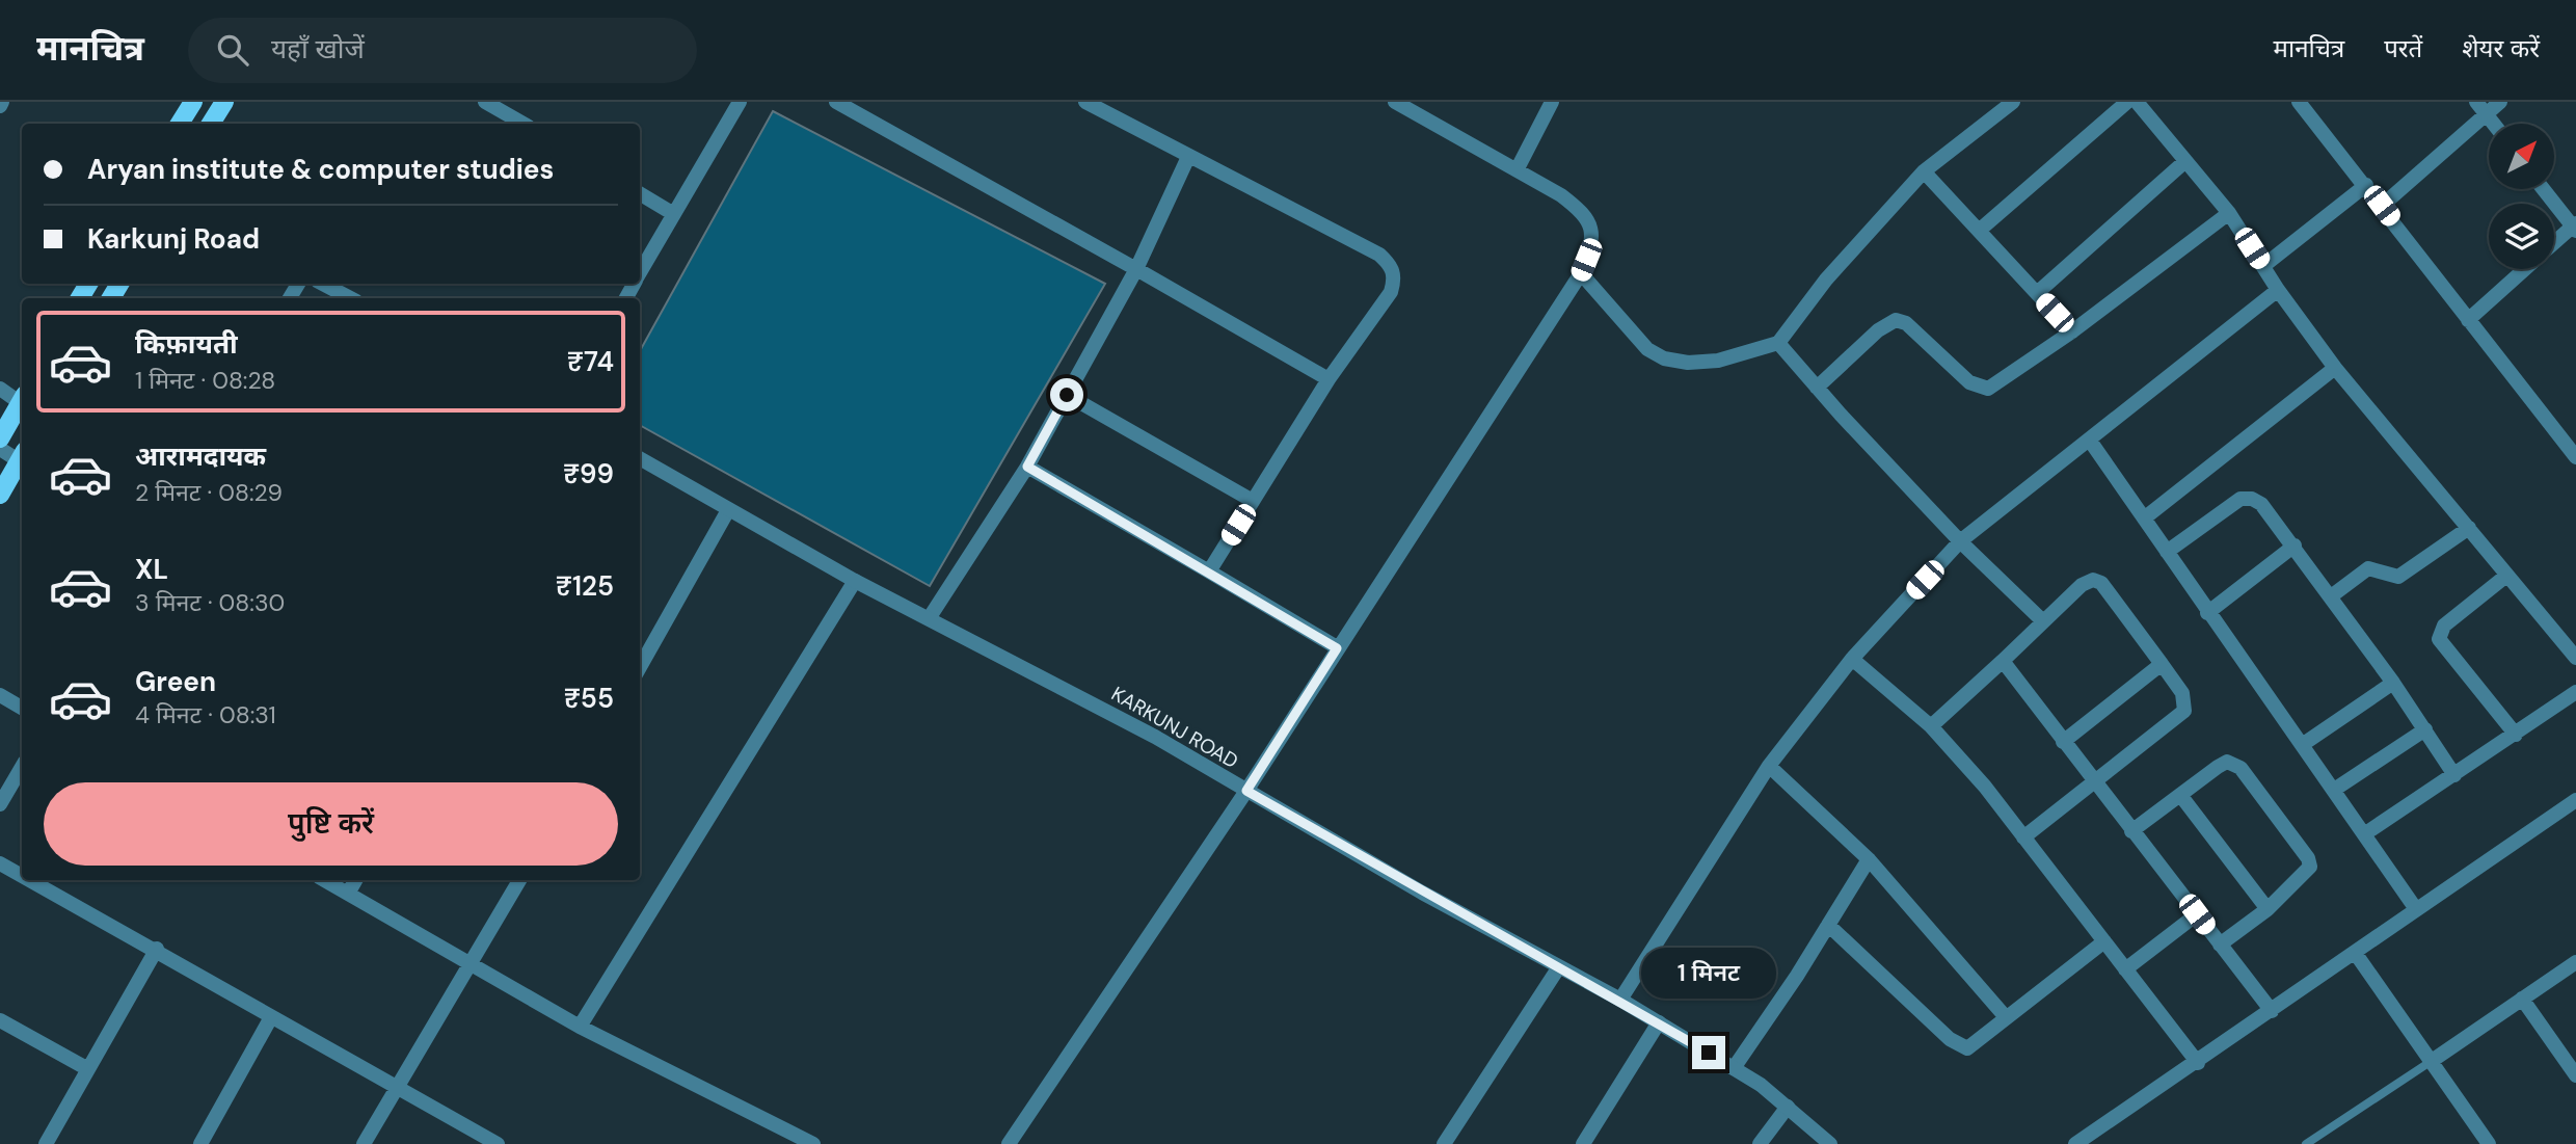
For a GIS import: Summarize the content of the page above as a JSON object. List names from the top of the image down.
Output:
{
  "streets": {
    "street": ["KARKUNJ ROAD"]
  },
  "north": "top right",
  "page": {
    "header": "मानचित्र",
    "search": "यहाँ खोजें",
    "nav": ["मानचित्र", "परतें", "शेयर करें"],
    "banner": ["Aryan institute & computer studies", "Karkunj Road"],
    "list": [
      {
        "name": "किफ़ायती",
        "note": "1 मिनट · 08:28",
        "value": "₹74"
      },
      {
        "name": "आरामदायक",
        "note": "2 मिनट · 08:29",
        "value": "₹99"
      },
      {
        "name": "XL",
        "note": "3 मिनट · 08:30",
        "value": "₹125"
      },
      {
        "name": "Green",
        "note": "4 मिनट · 08:31",
        "value": "₹55"
      }
    ],
    "buttons": "पुष्टि करें",
    "bubble": "1 मिनट"
  }
}
